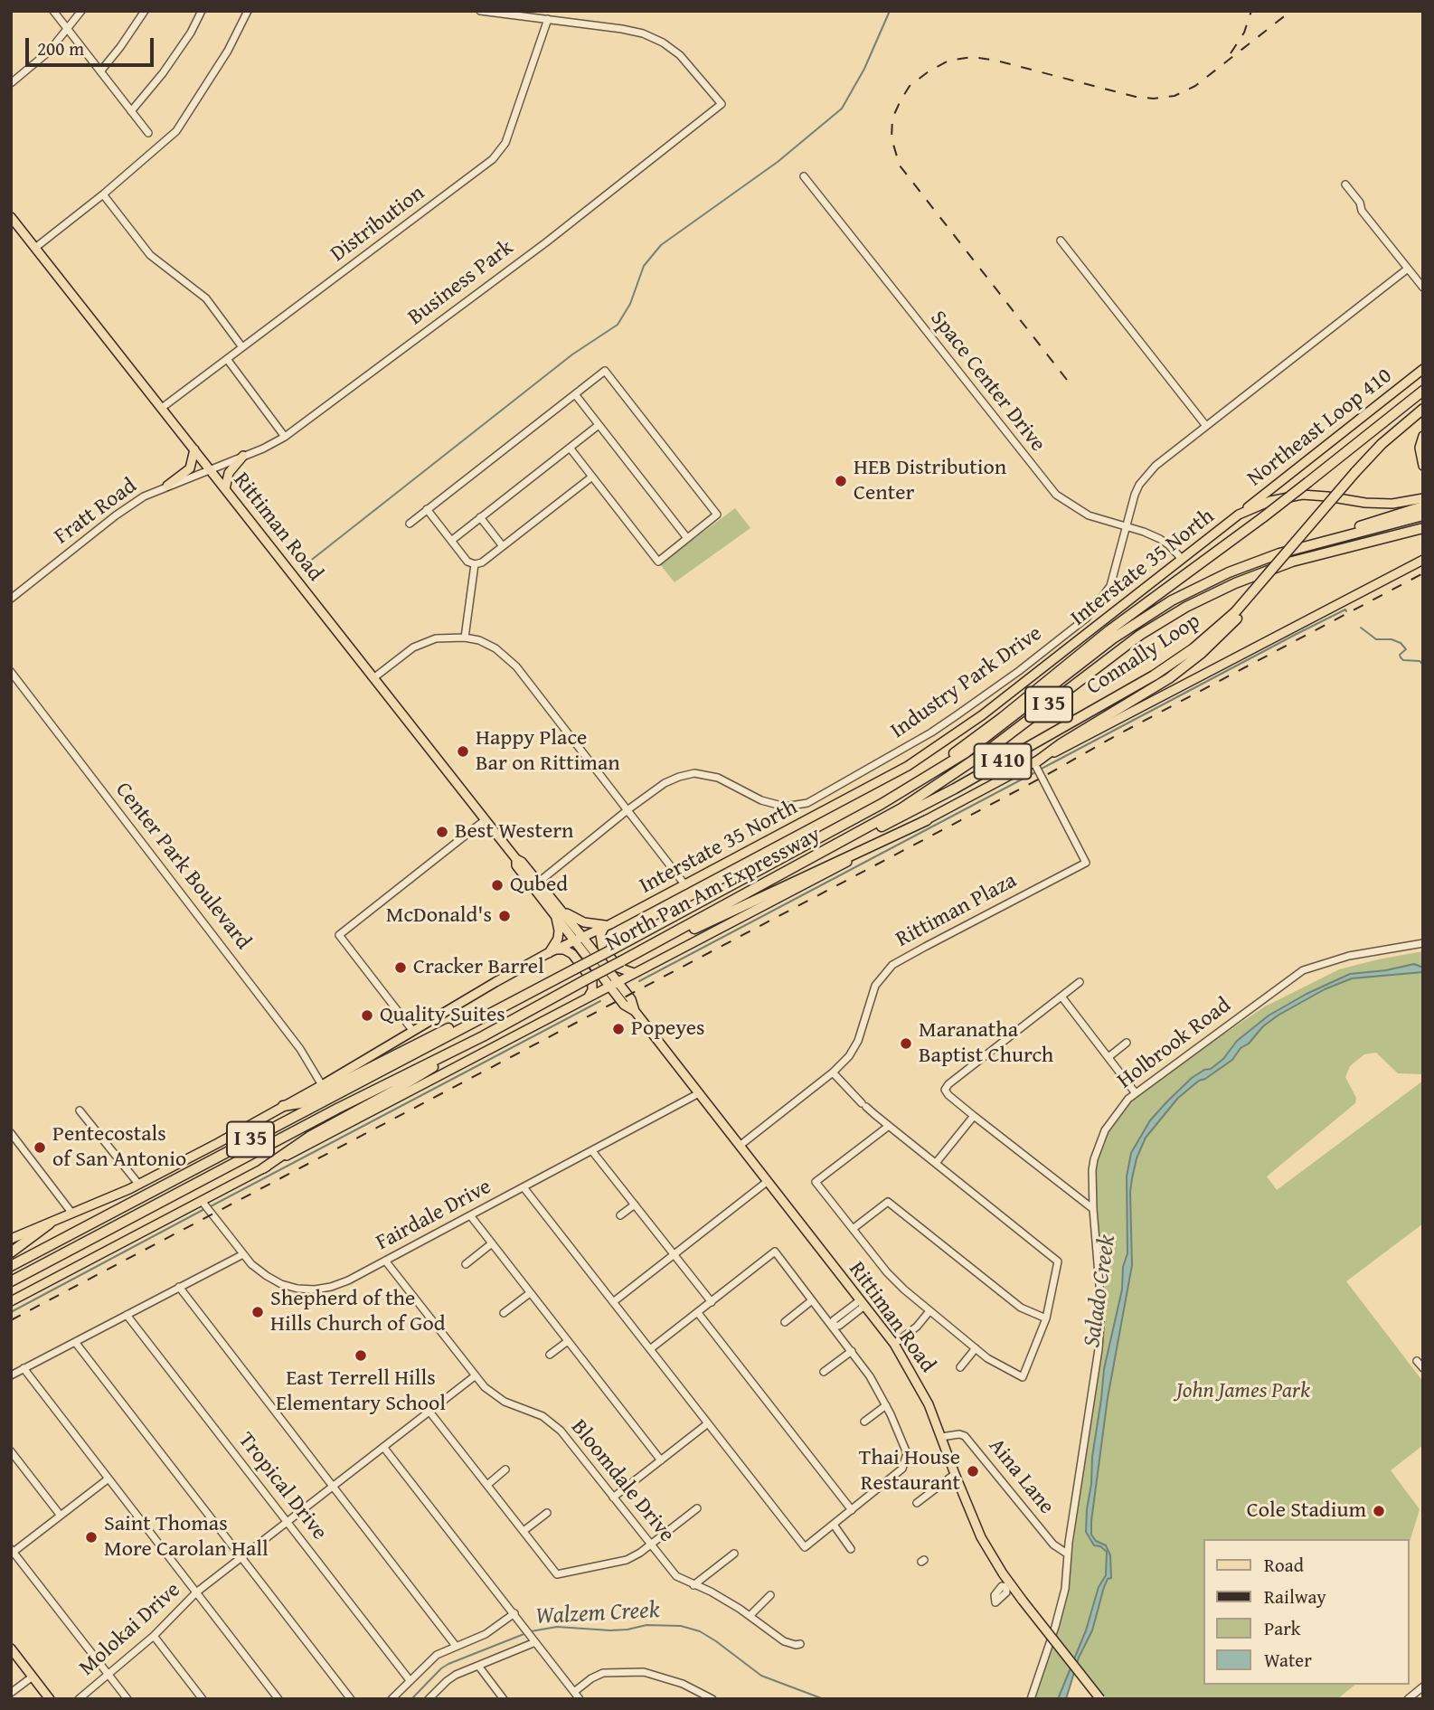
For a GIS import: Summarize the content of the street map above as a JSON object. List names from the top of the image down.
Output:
{
  "streets": {
    "highway": [
      "Connally Loop",
      "I 35",
      "I 410",
      "North Pan Am Expressway"
    ],
    "main road": ["Northeast Loop 410", "Rittiman Road", "Interstate 35 North"],
    "street": [
      "Distribution",
      "Business Park",
      "Space Center Drive",
      "Fratt Road",
      "Industry Park Drive",
      "Center Park Boulevard",
      "Rittiman Plaza",
      "Holbrook Road",
      "Fairdale Drive",
      "Aina Lane",
      "Bloomdale Drive",
      "Tropical Drive",
      "Molokai Drive"
    ]
  },
  "crossings": [
    ["Distribution", "Business Park"],
    ["Distribution", "Rittiman Road"],
    ["Business Park", "Fratt Road"],
    ["Business Park", "Rittiman Road"],
    ["Space Center Drive", "Interstate 35 North"],
    ["Space Center Drive", "Industry Park Drive"],
    ["Northeast Loop 410", "Interstate 35 North"],
    ["Fratt Road", "Rittiman Road"],
    ["Rittiman Road", "Interstate 35 North"],
    ["Rittiman Road", "Industry Park Drive"],
    ["Rittiman Road", "Rittiman Plaza"],
    ["Rittiman Road", "Fairdale Drive"],
    ["Rittiman Road", "Aina Lane"],
    ["Interstate 35 North", "Center Park Boulevard"],
    ["Connally Loop", "North Pan Am Expressway"],
    ["Holbrook Road", "Aina Lane"],
    ["Fairdale Drive", "Bloomdale Drive"],
    ["Bloomdale Drive", "Molokai Drive"],
    ["Tropical Drive", "Molokai Drive"]
  ],
  "water": ["Salado Creek", "Walzem Creek"],
  "parks": ["John James Park"],
  "places": [
    "HEB Distribution Center",
    "Happy Place Bar on Rittiman",
    "Best Western",
    "Qubed",
    "McDonald's",
    "Cracker Barrel",
    "Quality Suites",
    "Popeyes",
    "Maranatha Baptist Church",
    "Pentecostals of San Antonio",
    "Shepherd of the Hills Church of God",
    "East Terrell Hills Elementary School",
    "Thai House Restaurant",
    "Cole Stadium",
    "Saint Thomas More Carolan Hall"
  ],
  "legend": [
    "Road",
    "Railway",
    "Park",
    "Water"
  ],
  "scale_bar": "200 m"
}
